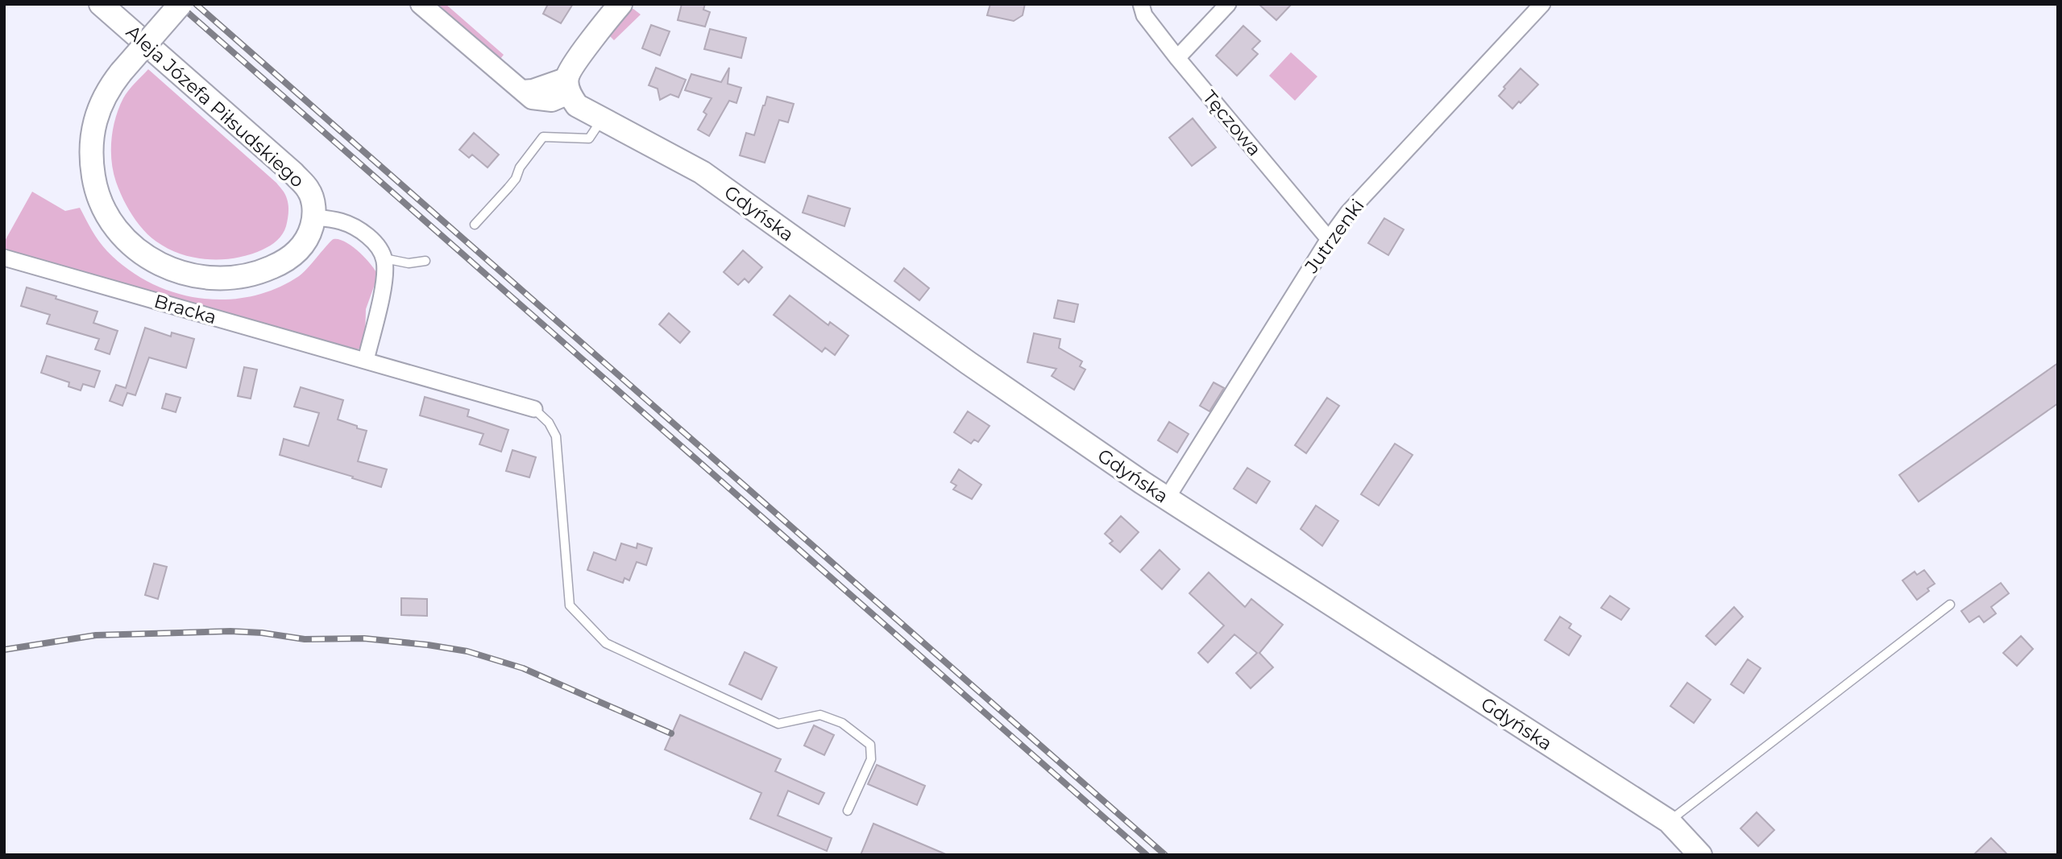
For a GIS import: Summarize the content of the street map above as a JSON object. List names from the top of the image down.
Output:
{
  "streets": {
    "main road": ["Aleja Józefa Piłsudskiego", "Gdyńska"],
    "street": ["Tęczowa", "Jutrzenki", "Bracka"]
  },
  "crossings": [
    ["Tęczowa", "Jutrzenki"],
    ["Gdyńska", "Jutrzenki"]
  ]
}
